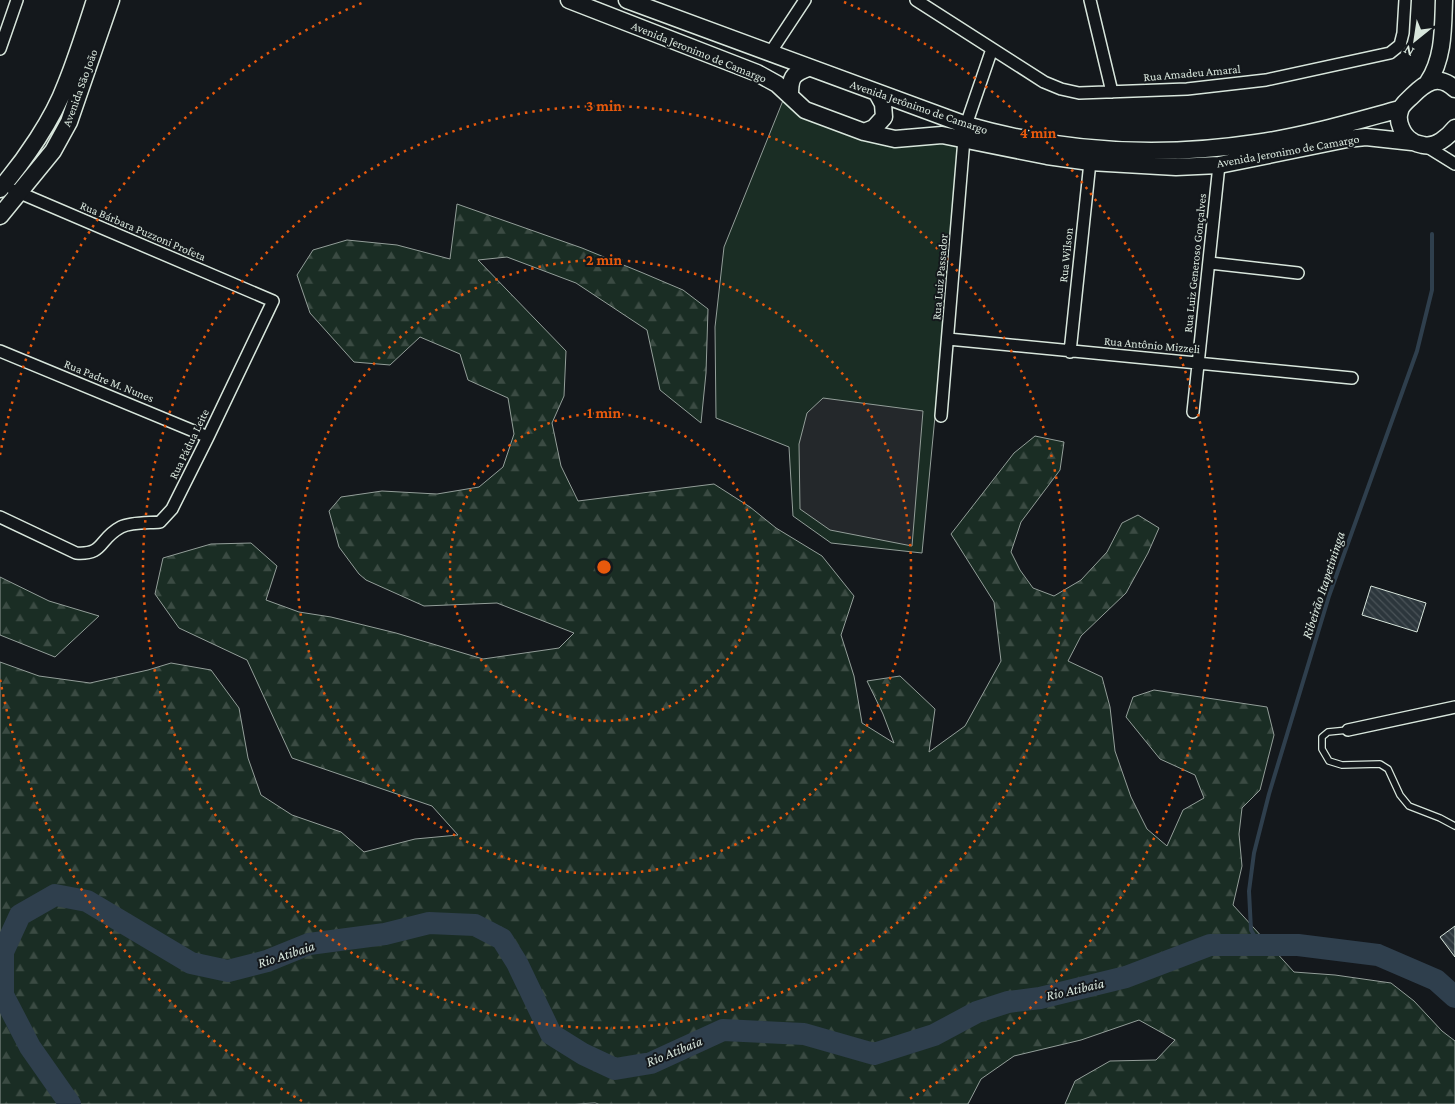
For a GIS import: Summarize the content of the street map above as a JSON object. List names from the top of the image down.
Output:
{
  "streets": {
    "main road": ["Avenida Jeronimo de Camargo", "Avenida São João", "Avenida Jerônimo de Camargo"],
    "street": [
      "Rua Amadeu Amaral",
      "Rua Bárbara Puzzoni Profeta",
      "Rua Wilson",
      "Rua Luiz Generoso Gonçalves",
      "Rua Luiz Passador",
      "Rua Antônio Mizzeli",
      "Rua Padre M. Nunes",
      "Rua Pádua Leite"
    ]
  },
  "crossings": [
    ["Avenida Jeronimo de Camargo", "Avenida Jerônimo de Camargo"],
    ["Avenida Jeronimo de Camargo", "Rua Wilson"],
    ["Avenida Jeronimo de Camargo", "Rua Luiz Generoso Gonçalves"],
    ["Avenida Jeronimo de Camargo", "Rua Luiz Passador"],
    ["Rua Amadeu Amaral", "Rua Luiz Passador"],
    ["Avenida São João", "Rua Bárbara Puzzoni Profeta"],
    ["Avenida Jerônimo de Camargo", "Rua Luiz Passador"],
    ["Rua Bárbara Puzzoni Profeta", "Rua Pádua Leite"],
    ["Rua Wilson", "Rua Antônio Mizzeli"],
    ["Rua Luiz Generoso Gonçalves", "Rua Antônio Mizzeli"],
    ["Rua Luiz Passador", "Rua Antônio Mizzeli"],
    ["Rua Padre M. Nunes", "Rua Pádua Leite"]
  ],
  "water": ["Ribeirão Itapetininga", "Rio Atibaia"],
  "north": "bottom left",
  "rings": [
    "3 min",
    "4 min",
    "2 min",
    "1 min"
  ]
}
